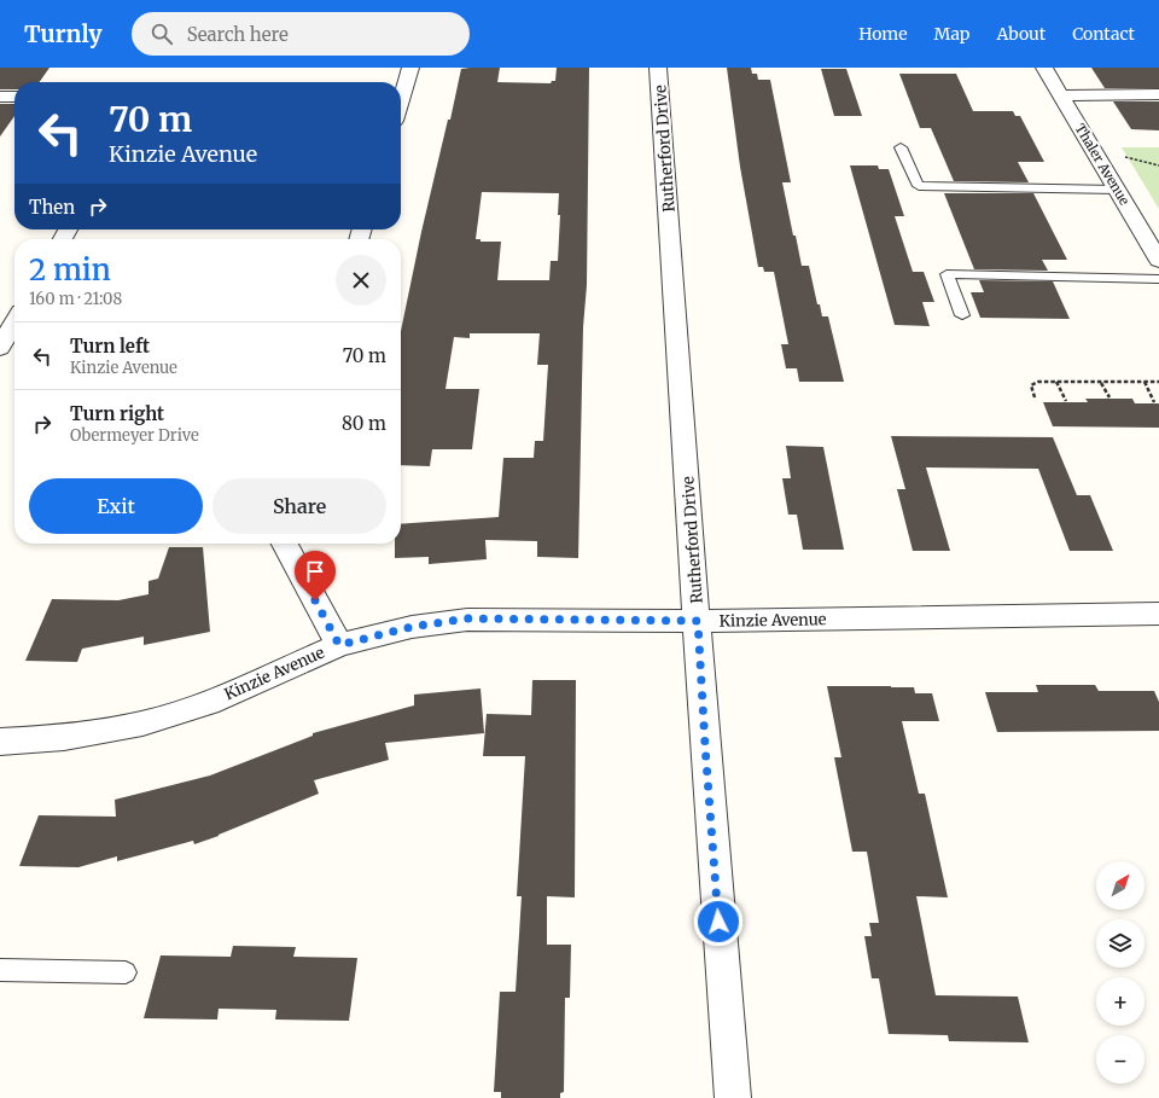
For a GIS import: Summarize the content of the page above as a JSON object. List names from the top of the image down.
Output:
{
  "streets": {
    "street": ["Rutherford Drive", "Thaler Avenue", "Kinzie Avenue"]
  },
  "crossings": [
    ["Rutherford Drive", "Kinzie Avenue"]
  ],
  "north": "top right",
  "page": {
    "header": "Turnly",
    "search": "Search here",
    "nav": [
      "Home",
      "Map",
      "About",
      "Contact"
    ],
    "turn": ["70 m", "Kinzie Avenue"],
    "then": "Then",
    "heading": ["2 min", "160 m · 21:08"],
    "list": [
      {
        "name": "Turn left",
        "note": "Kinzie Avenue",
        "value": "70 m"
      },
      {
        "name": "Turn right",
        "note": "Obermeyer Drive",
        "value": "80 m"
      }
    ],
    "buttons": ["Exit", "Share"],
    "map_buttons": ["+", "−"]
  }
}
